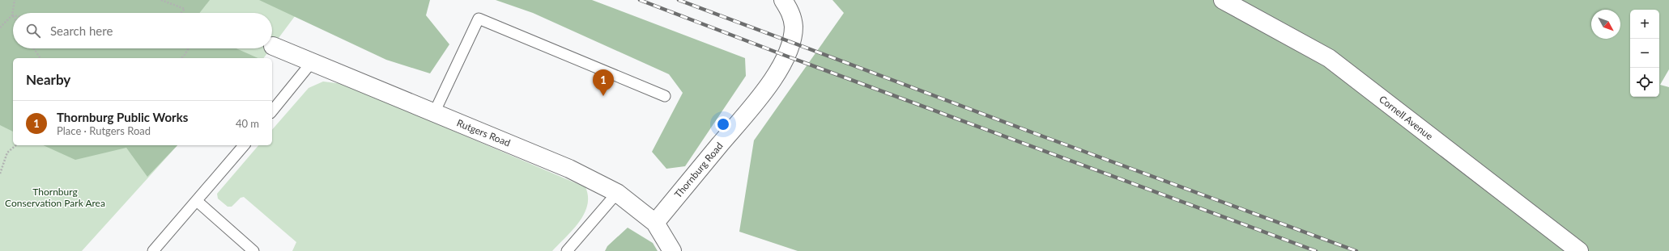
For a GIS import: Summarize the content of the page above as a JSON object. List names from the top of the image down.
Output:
{
  "streets": {
    "street": ["Cornell Avenue", "Rutgers Road", "Thornburg Road"]
  },
  "crossings": [
    ["Rutgers Road", "Thornburg Road"]
  ],
  "parks": ["Thornburg Conservation Park Area"],
  "north": "bottom right",
  "page": {
    "map_buttons": ["+", "−"],
    "search": "Search here",
    "heading": "Nearby",
    "pins": "1",
    "list": [
      {
        "mark": "1",
        "name": "Thornburg Public Works",
        "note": "Place · Rutgers Road",
        "value": "40 m"
      }
    ]
  }
}
